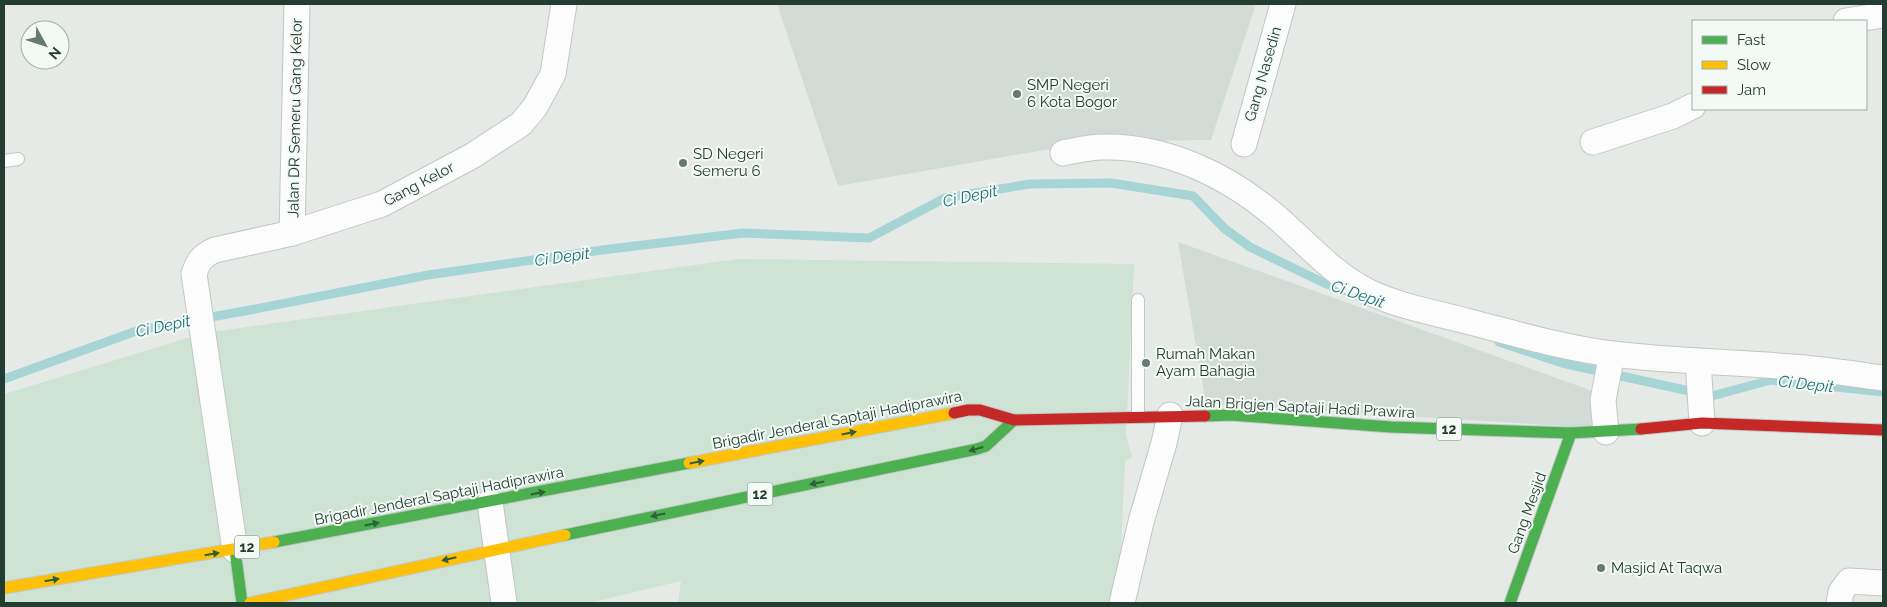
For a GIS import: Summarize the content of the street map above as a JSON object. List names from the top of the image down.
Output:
{
  "streets": {
    "main road": [
      "Jalan Brigjen Saptaji Hadi Prawira",
      "Brigadir Jenderal Saptaji Hadiprawira",
      "12",
      "Gang Mesjid"
    ],
    "street": ["Gang Nasedin", "Jalan DR Semeru Gang Kelor", "Gang Kelor"]
  },
  "crossings": [
    ["Jalan DR Semeru Gang Kelor", "Gang Kelor"],
    ["Gang Kelor", "Brigadir Jenderal Saptaji Hadiprawira"],
    ["Jalan Brigjen Saptaji Hadi Prawira", "Brigadir Jenderal Saptaji Hadiprawira"],
    ["Jalan Brigjen Saptaji Hadi Prawira", "12"],
    ["Jalan Brigjen Saptaji Hadi Prawira", "Gang Mesjid"],
    ["Brigadir Jenderal Saptaji Hadiprawira", "12"]
  ],
  "water": ["Ci Depit"],
  "places": [
    "SMP Negeri 6 Kota Bogor",
    "SD Negeri Semeru 6",
    "Rumah Makan Ayam Bahagia",
    "Masjid At Taqwa"
  ],
  "legend": ["Fast", "Slow", "Jam"],
  "north": "bottom right"
}
